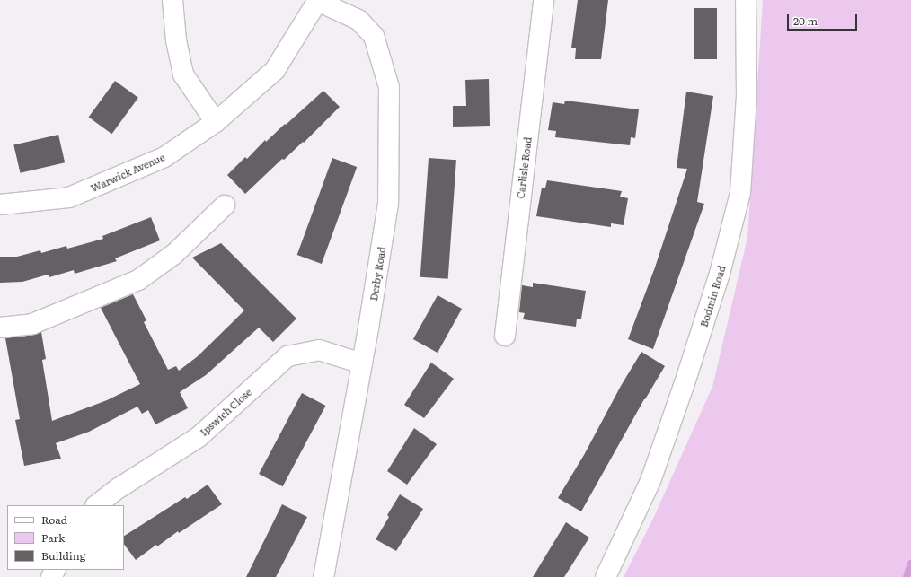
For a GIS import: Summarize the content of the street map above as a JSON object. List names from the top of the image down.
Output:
{
  "streets": {
    "street": [
      "Carlisle Road",
      "Warwick Avenue",
      "Derby Road",
      "Bodmin Road",
      "Ipswich Close"
    ]
  },
  "crossings": [
    ["Warwick Avenue", "Derby Road"],
    ["Derby Road", "Ipswich Close"]
  ],
  "legend": ["Road", "Park", "Building"],
  "scale_bar": "20 m"
}
